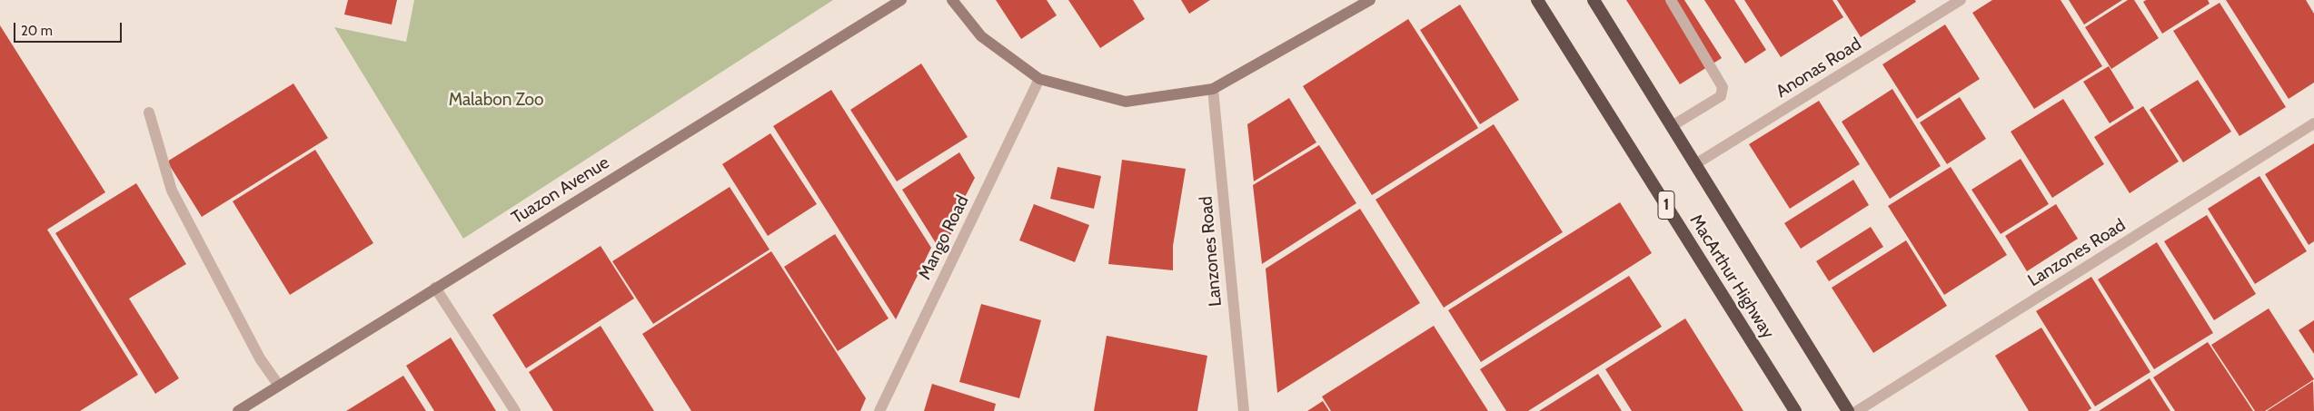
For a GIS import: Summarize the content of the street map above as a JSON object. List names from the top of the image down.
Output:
{
  "streets": {
    "highway": ["1", "MacArthur Highway"],
    "main road": ["Tuazon Avenue"],
    "street": ["Anonas Road", "Mango Road", "Lanzones Road"]
  },
  "crossings": [
    ["Anonas Road", "MacArthur Highway"]
  ],
  "parks": ["Malabon Zoo"],
  "scale_bar": "20 m"
}
